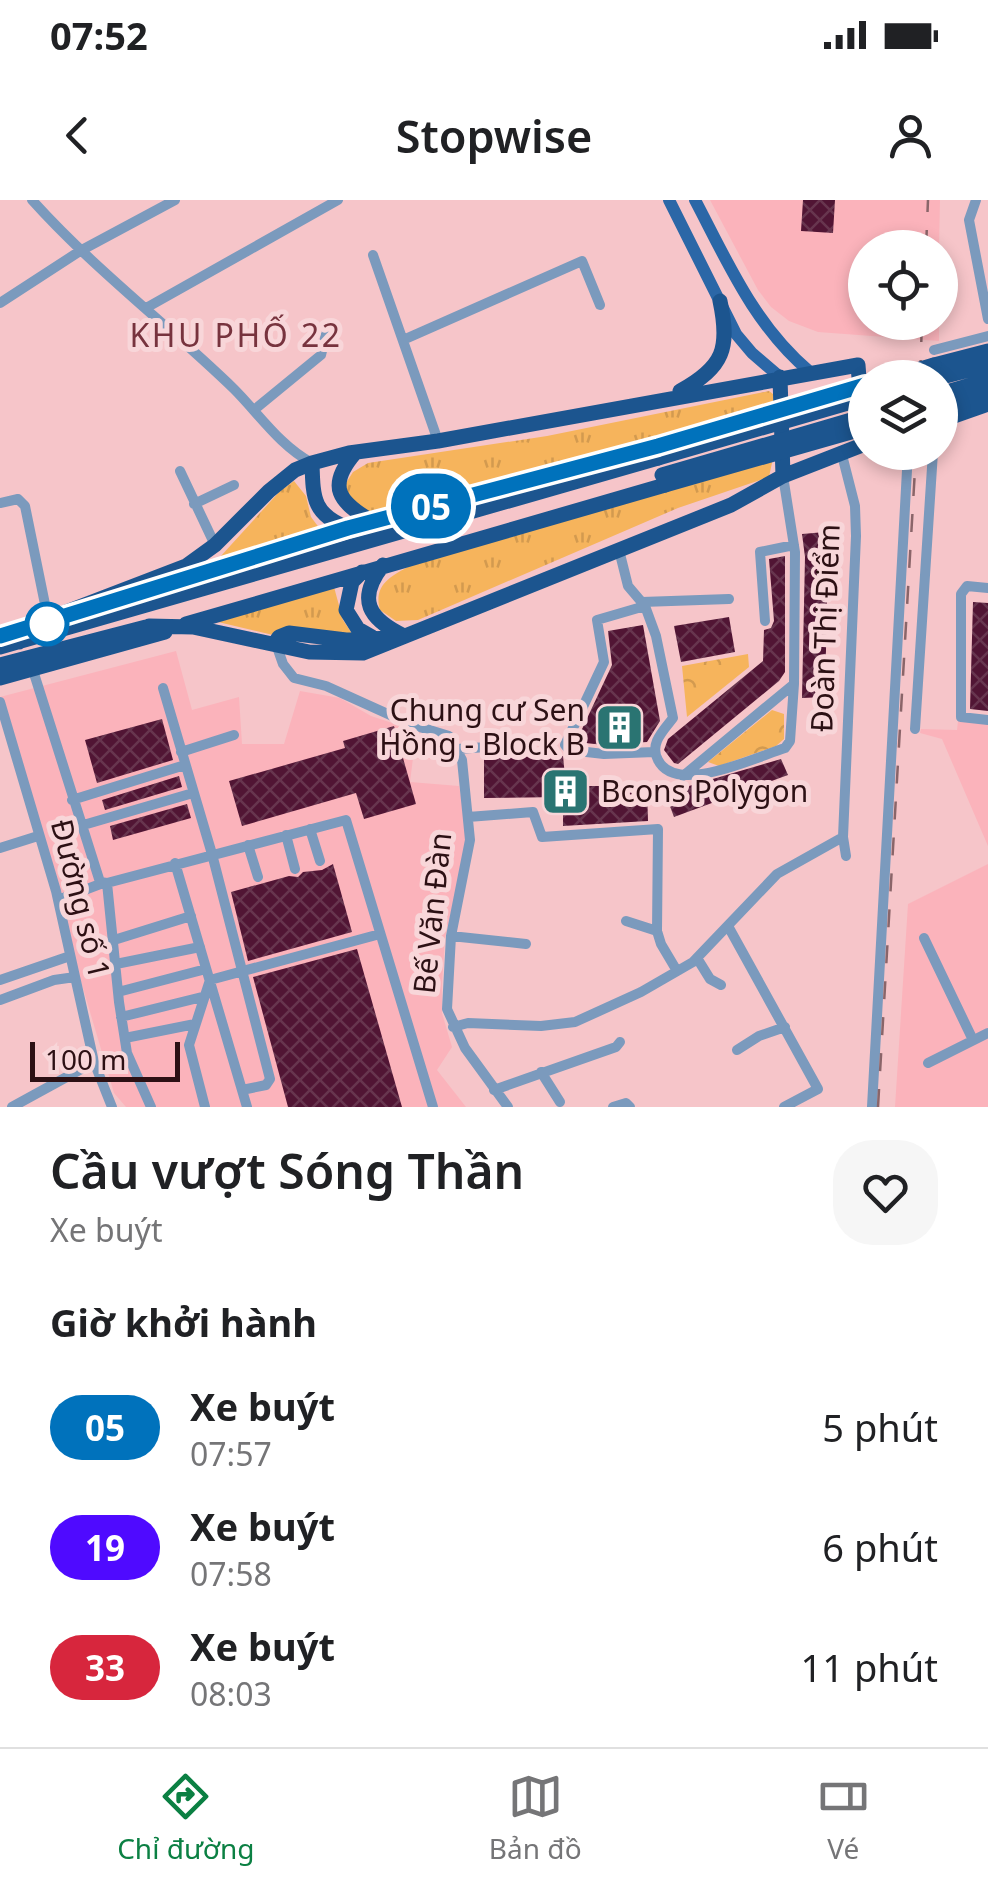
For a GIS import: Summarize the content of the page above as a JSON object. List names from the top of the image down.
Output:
{
  "streets": {
    "street": ["Đoàn Thị Điểm", "Đường số 1", "Bế Văn Đàn"]
  },
  "districts": ["KHU PHỐ 22"],
  "places": {
    "building": ["Chung cư Sen Hồng - Block B", "Bcons Polygon"]
  },
  "lines": ["bus line 05"],
  "scale_bar": "100 m",
  "page": {
    "status": "07:52",
    "header": "Stopwise",
    "on_map": "05",
    "scale": "100 m",
    "heading": [
      ["Cầu vượt Sóng Thần", "Xe buýt"],
      "Giờ khởi hành"
    ],
    "list": [
      {
        "mark": "05",
        "name": "Xe buýt",
        "note": "07:57",
        "value": "5 phút"
      },
      {
        "mark": "19",
        "name": "Xe buýt",
        "note": "07:58",
        "value": "6 phút"
      },
      {
        "mark": "33",
        "name": "Xe buýt",
        "note": "08:03",
        "value": "11 phút"
      }
    ],
    "tabs": ["Chỉ đường", "Bản đồ", "Vé"]
  }
}
